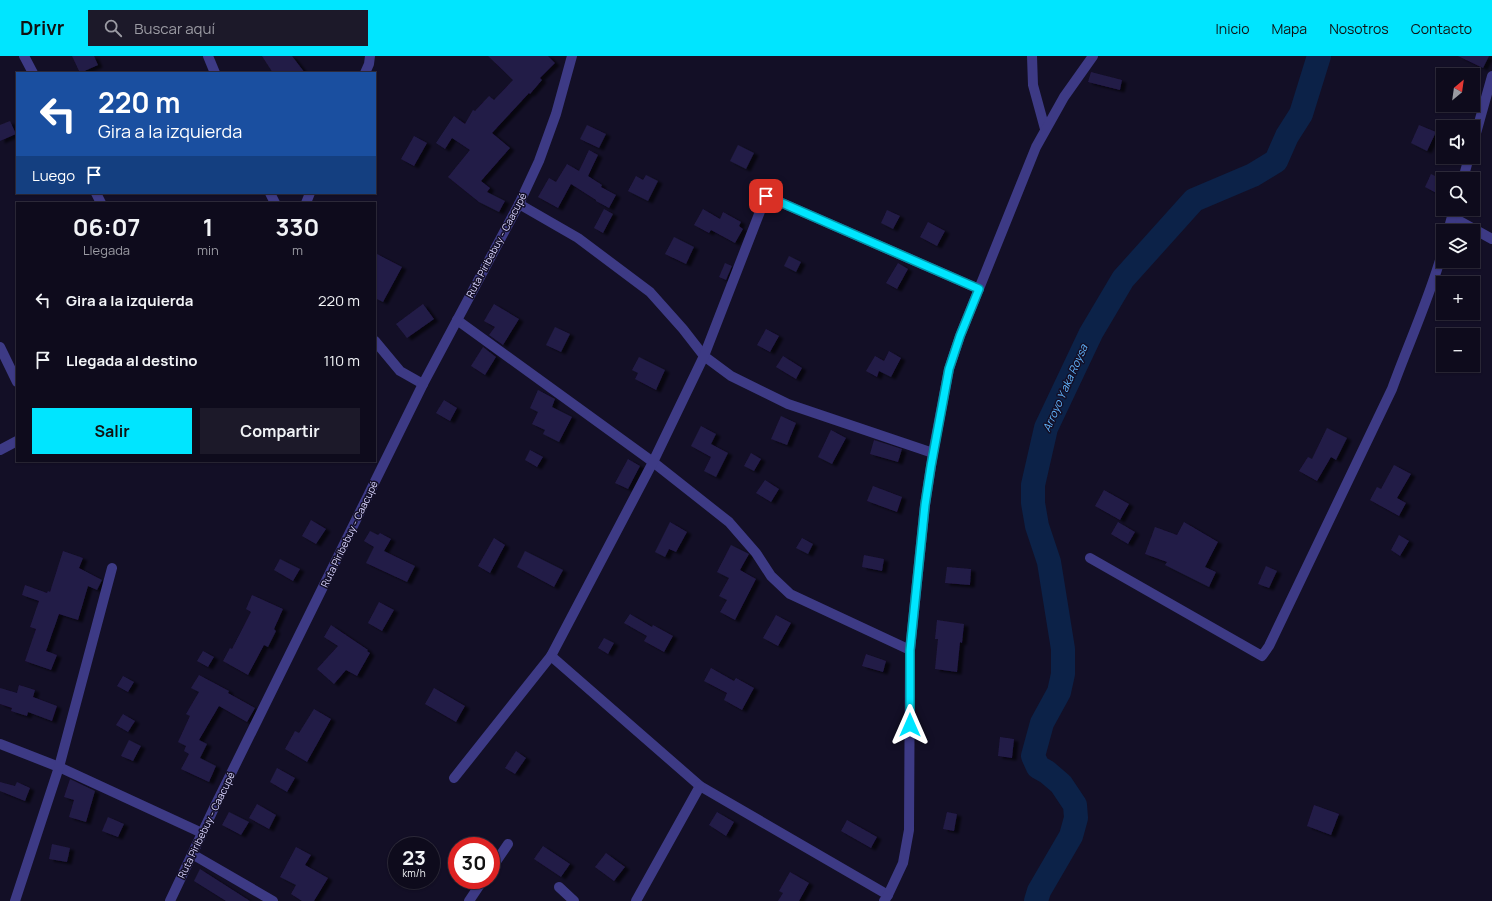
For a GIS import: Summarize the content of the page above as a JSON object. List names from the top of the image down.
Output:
{
  "streets": {
    "street": ["Ruta Piribebuy - Caacupé"]
  },
  "water": ["Arroyo Y aka Roysa"],
  "north": "top right",
  "page": {
    "header": "Drivr",
    "search": "Buscar aquí",
    "nav": [
      "Inicio",
      "Mapa",
      "Nosotros",
      "Contacto"
    ],
    "map_buttons": ["+", "−"],
    "turn": ["220 m", "Gira a la izquierda"],
    "then": "Luego",
    "eta": [
      "06:07",
      "Llegada",
      "1",
      "min",
      "330",
      "m"
    ],
    "list": [
      {
        "name": "Gira a la izquierda",
        "value": "220 m"
      },
      {
        "name": "Llegada al destino",
        "value": "110 m"
      }
    ],
    "buttons": ["Salir", "Compartir"],
    "speed": "23 km/h",
    "limit": "30"
  }
}
